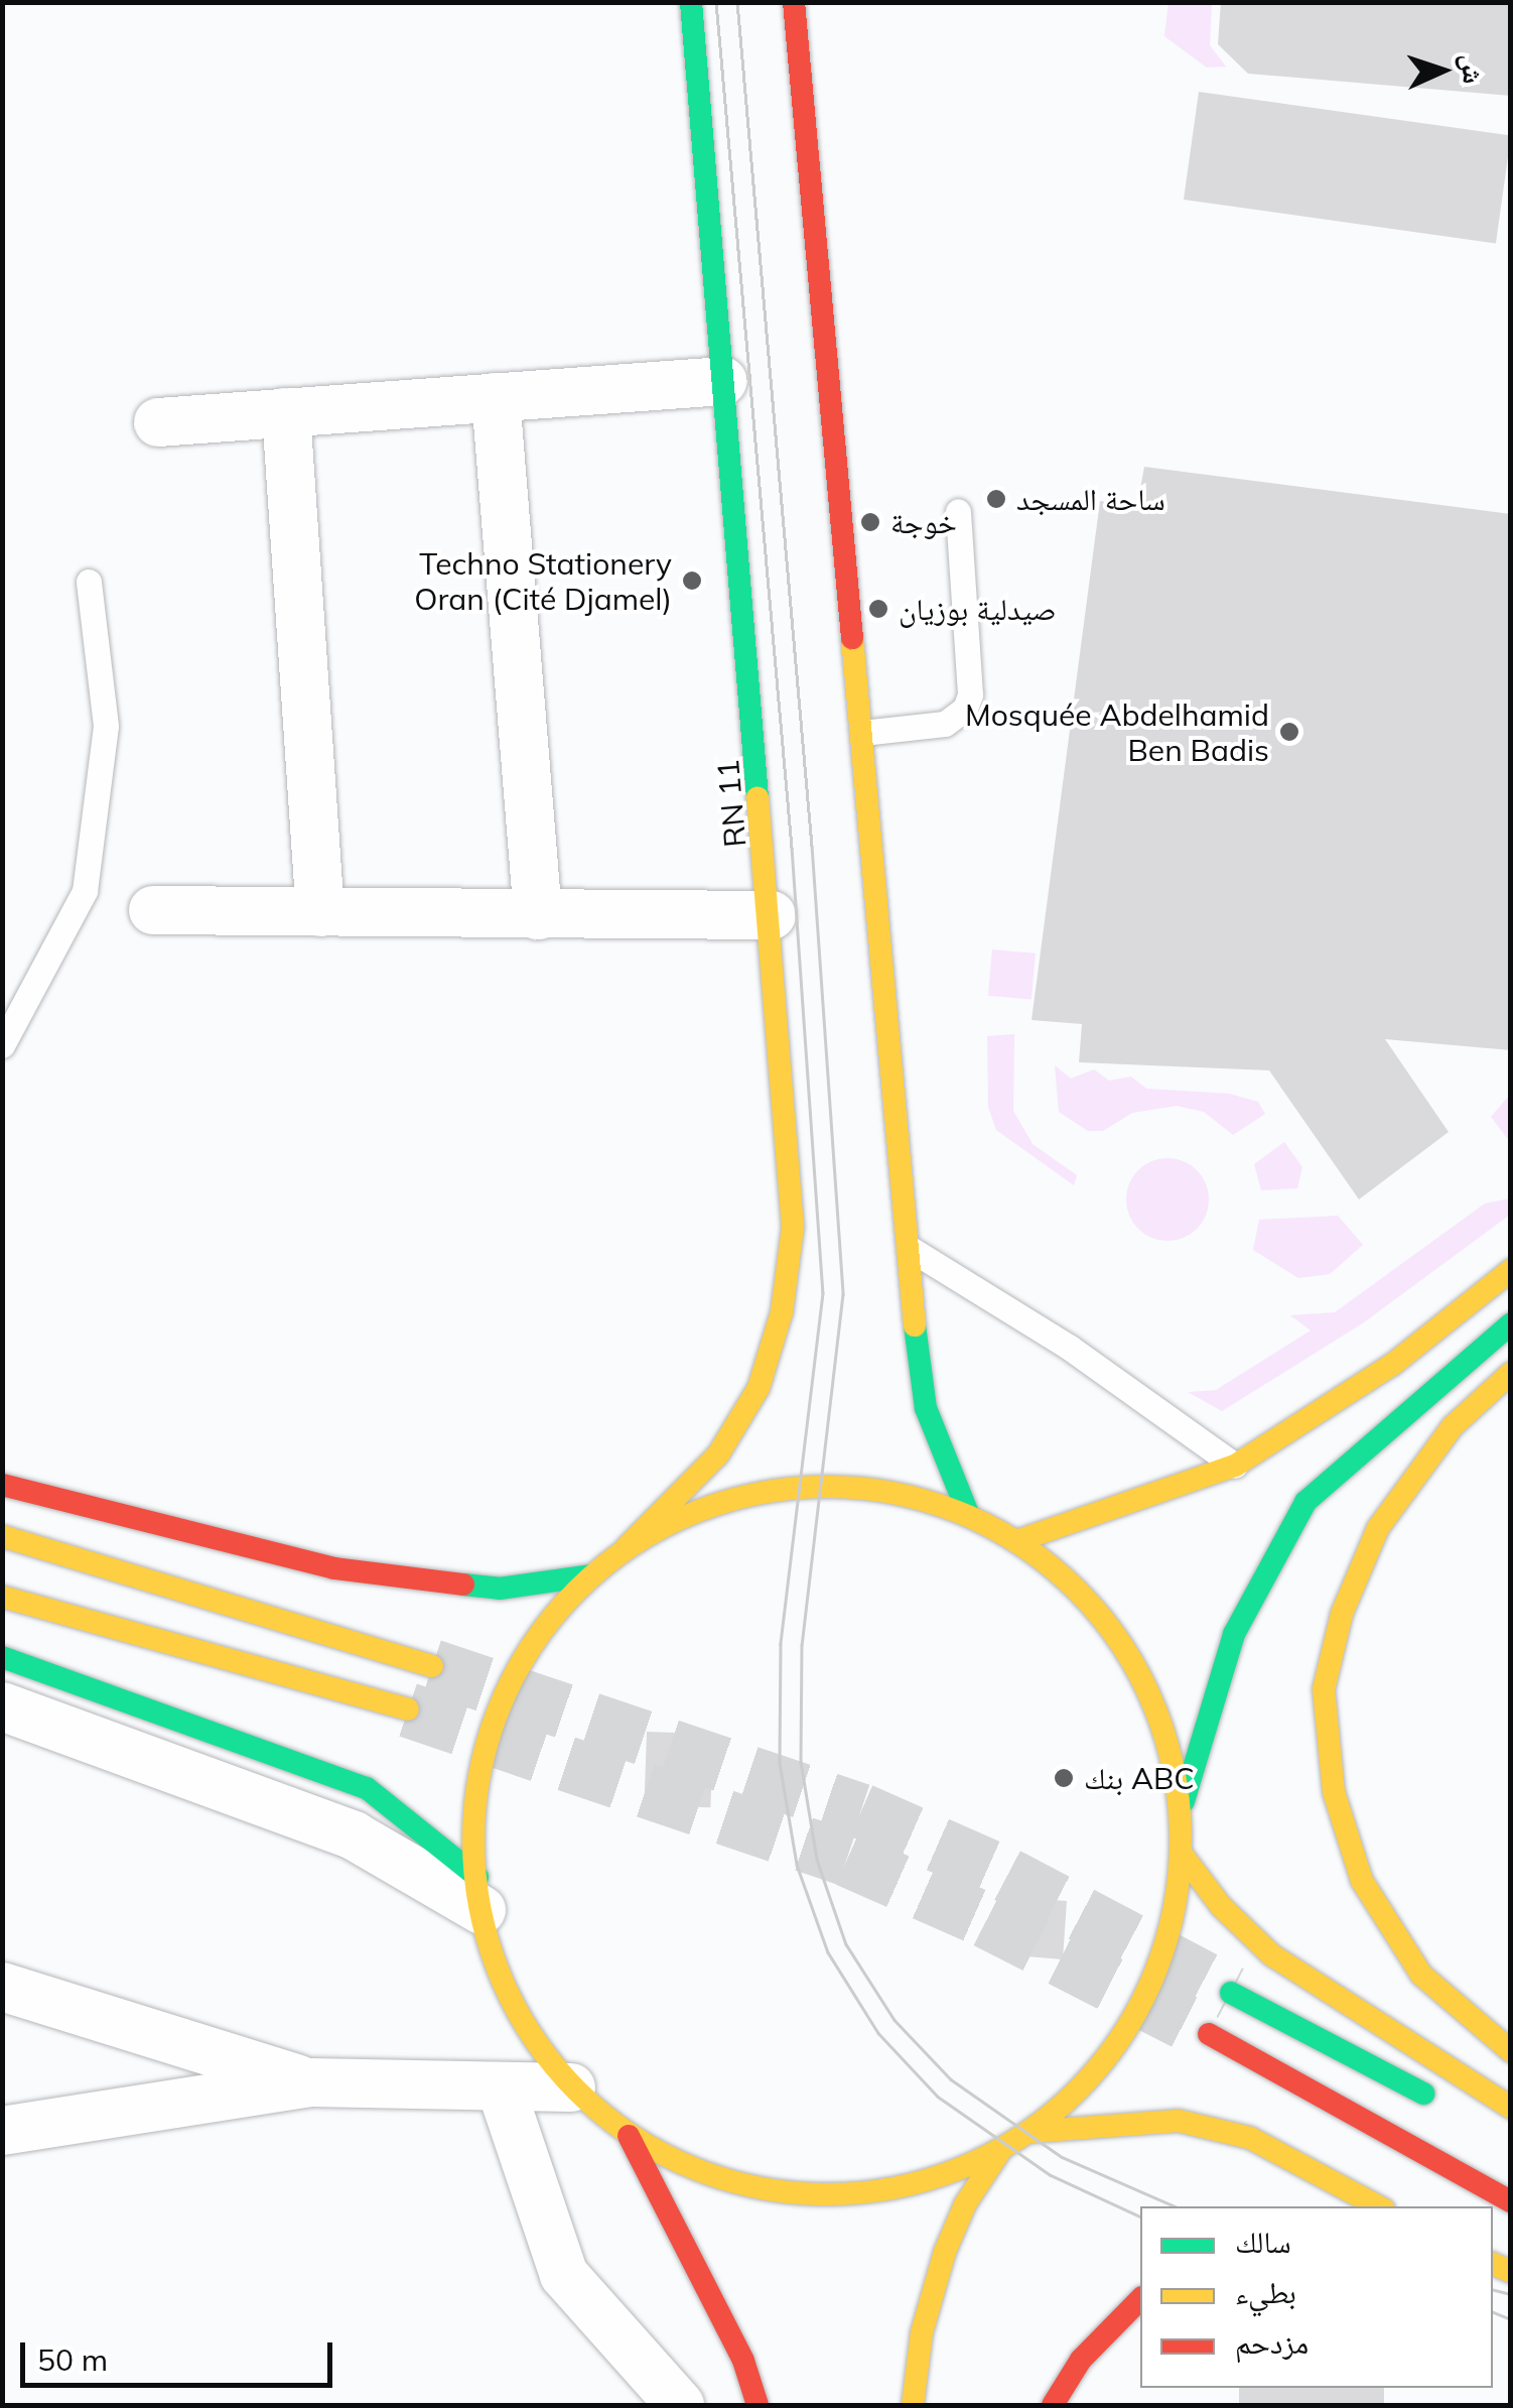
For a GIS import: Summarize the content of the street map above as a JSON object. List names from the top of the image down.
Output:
{
  "streets": {
    "main road": ["RN 11"]
  },
  "places": [
    "ساحة المسجد",
    "خوجة",
    "Techno Stationery Oran (Cité Djamel)",
    "صيدلية بوزيان",
    "Mosquée Abdelhamid Ben Badis",
    "بنك ABC"
  ],
  "legend": ["سالك", "بطيء", "مزدحم"],
  "scale_bar": "50 m",
  "north": "right"
}
